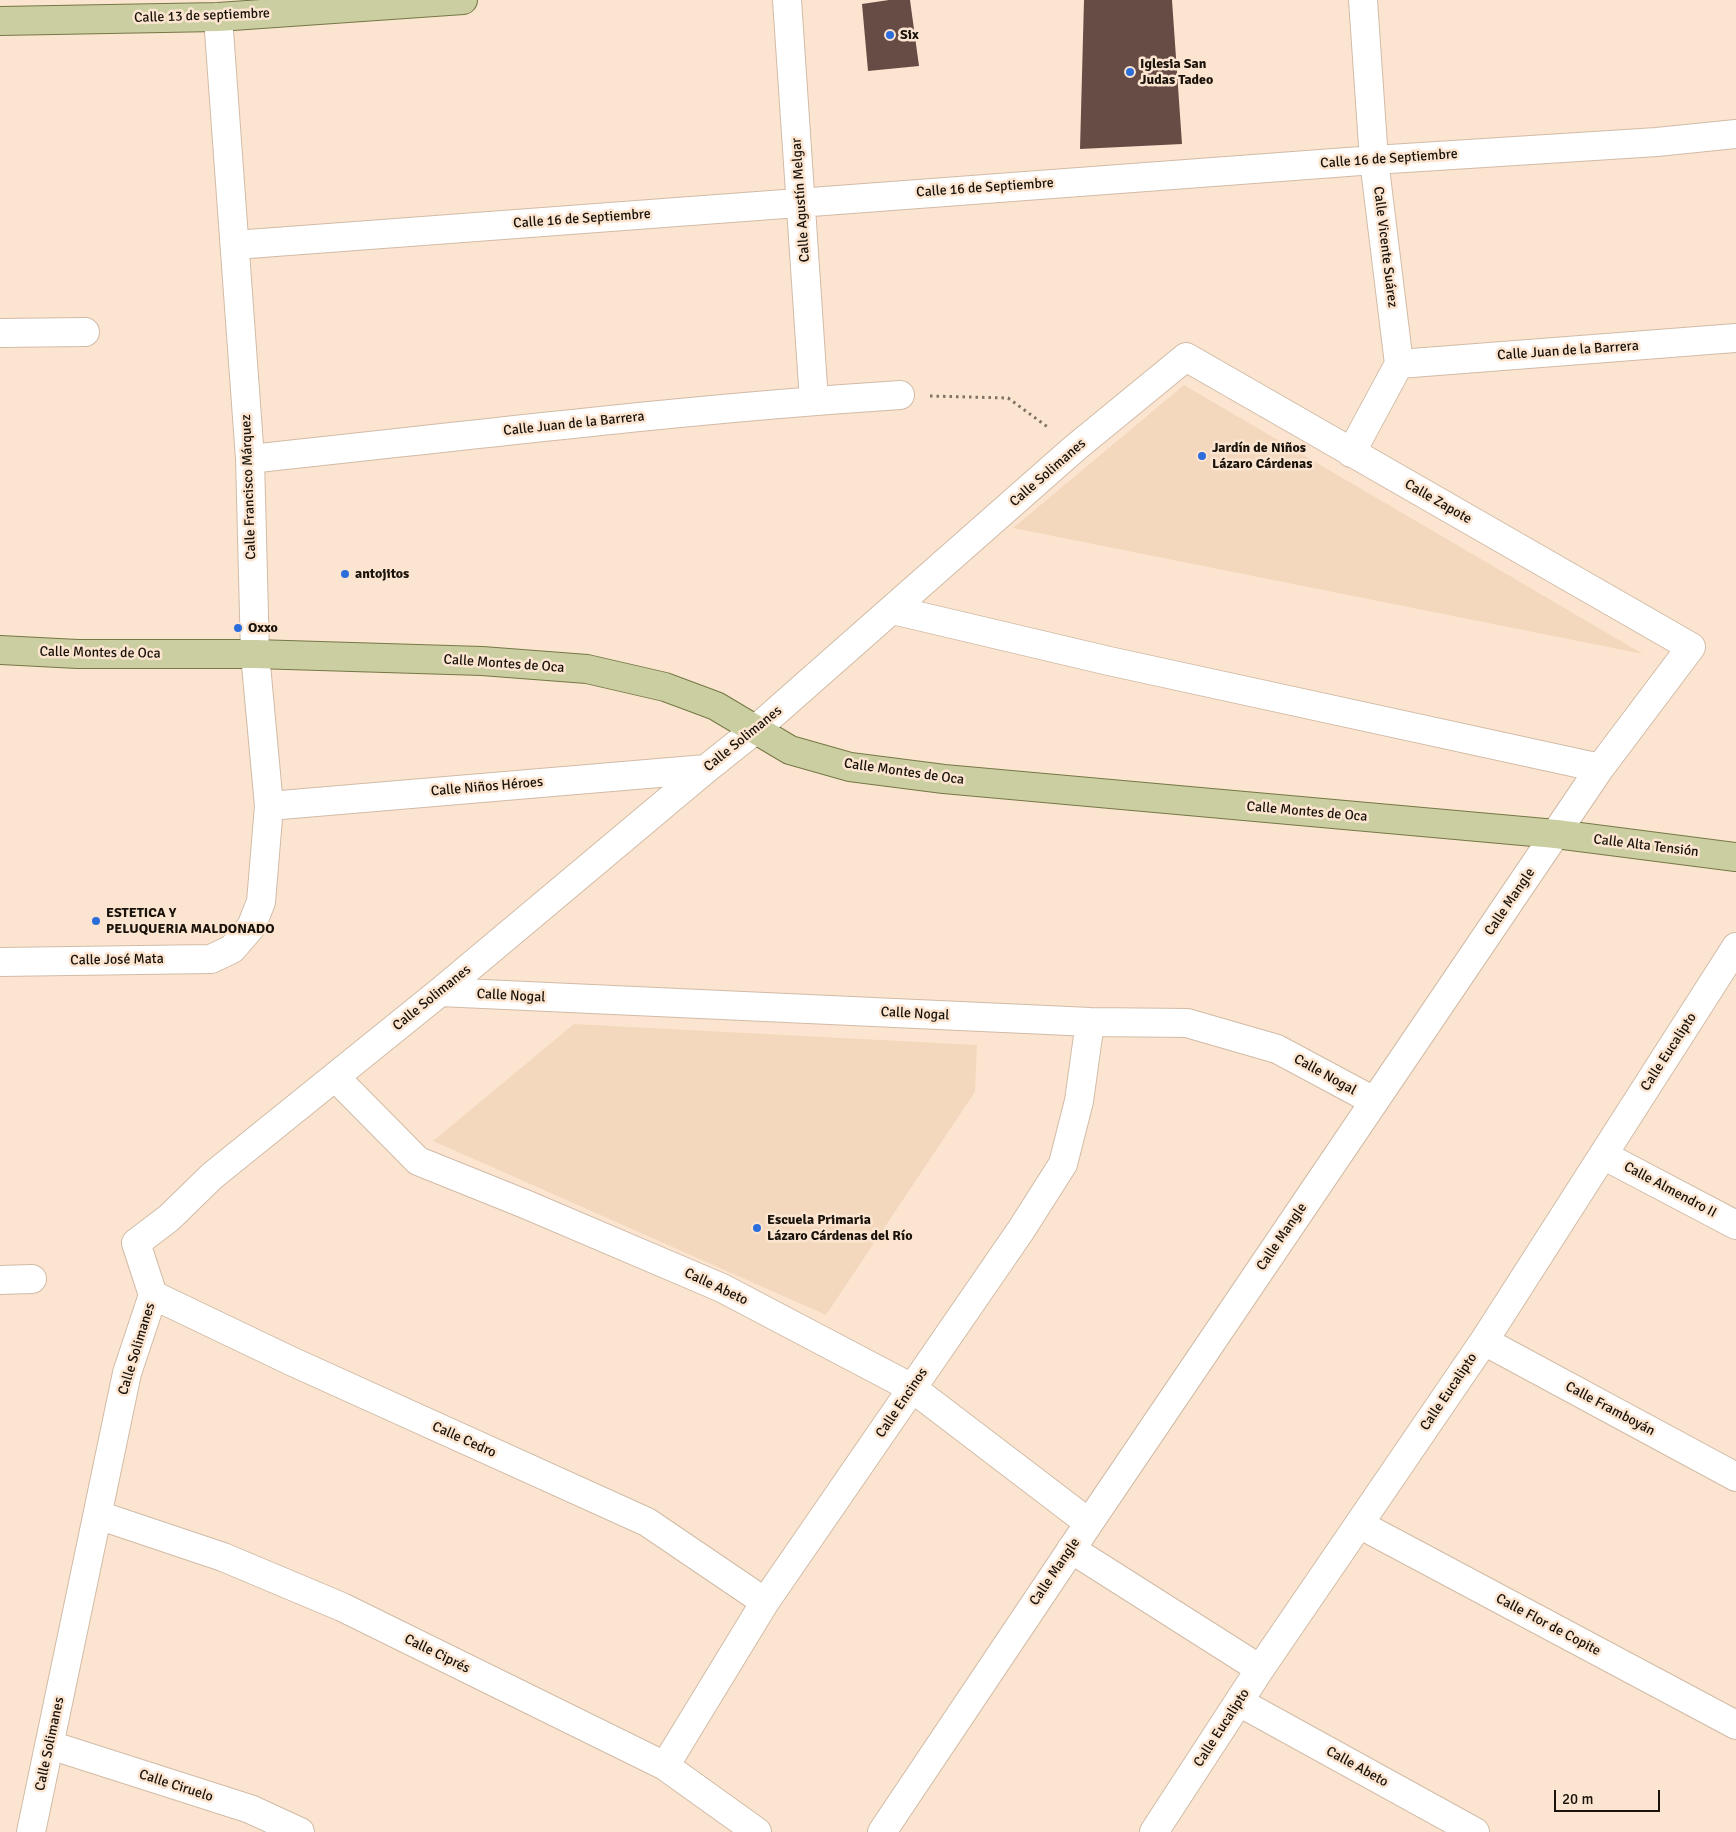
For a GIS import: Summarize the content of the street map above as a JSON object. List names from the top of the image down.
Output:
{
  "streets": {
    "main road": ["Calle 13 de septiembre", "Calle Montes de Oca", "Calle Alta Tensión"],
    "street": [
      "Calle 16 de Septiembre",
      "Calle Agustín Melgar",
      "Calle Vicente Suárez",
      "Calle Juan de la Barrera",
      "Calle Solimanes",
      "Calle Francisco Márquez",
      "Calle Zapote",
      "Calle Niños Héroes",
      "Calle Mangle",
      "Calle José Mata",
      "Calle Nogal",
      "Calle Eucalipto",
      "Calle Almendro II",
      "Calle Abeto",
      "Calle Encinos",
      "Calle Framboyán",
      "Calle Cedro",
      "Calle Flor de Copite",
      "Calle Ciprés",
      "Calle Ciruelo"
    ]
  },
  "crossings": [
    ["Calle 13 de septiembre", "Calle Francisco Márquez"],
    ["Calle 16 de Septiembre", "Calle Agustín Melgar"],
    ["Calle 16 de Septiembre", "Calle Vicente Suárez"],
    ["Calle 16 de Septiembre", "Calle Francisco Márquez"],
    ["Calle Agustín Melgar", "Calle Juan de la Barrera"],
    ["Calle Vicente Suárez", "Calle Juan de la Barrera"],
    ["Calle Juan de la Barrera", "Calle Francisco Márquez"],
    ["Calle Solimanes", "Calle Zapote"],
    ["Calle Solimanes", "Calle Montes de Oca"],
    ["Calle Solimanes", "Calle Niños Héroes"],
    ["Calle Solimanes", "Calle Nogal"],
    ["Calle Solimanes", "Calle Abeto"],
    ["Calle Solimanes", "Calle Cedro"],
    ["Calle Solimanes", "Calle Ciprés"],
    ["Calle Solimanes", "Calle Ciruelo"],
    ["Calle Francisco Márquez", "Calle Montes de Oca"],
    ["Calle Francisco Márquez", "Calle Niños Héroes"],
    ["Calle Francisco Márquez", "Calle José Mata"],
    ["Calle Zapote", "Calle Mangle"],
    ["Calle Montes de Oca", "Calle Alta Tensión"],
    ["Calle Montes de Oca", "Calle Mangle"],
    ["Calle Alta Tensión", "Calle Mangle"],
    ["Calle Mangle", "Calle Nogal"],
    ["Calle Mangle", "Calle Abeto"],
    ["Calle Nogal", "Calle Encinos"],
    ["Calle Eucalipto", "Calle Almendro II"],
    ["Calle Eucalipto", "Calle Abeto"],
    ["Calle Eucalipto", "Calle Framboyán"],
    ["Calle Eucalipto", "Calle Flor de Copite"],
    ["Calle Abeto", "Calle Encinos"],
    ["Calle Encinos", "Calle Cedro"],
    ["Calle Encinos", "Calle Ciprés"]
  ],
  "places": [
    "Six",
    "Iglesia San Judas Tadeo",
    "Jardín de Niños Lázaro Cárdenas",
    "antojitos",
    "Oxxo",
    "ESTETICA Y PELUQUERIA MALDONADO",
    "Escuela Primaria Lázaro Cárdenas del Río"
  ],
  "scale_bar": "20 m"
}
